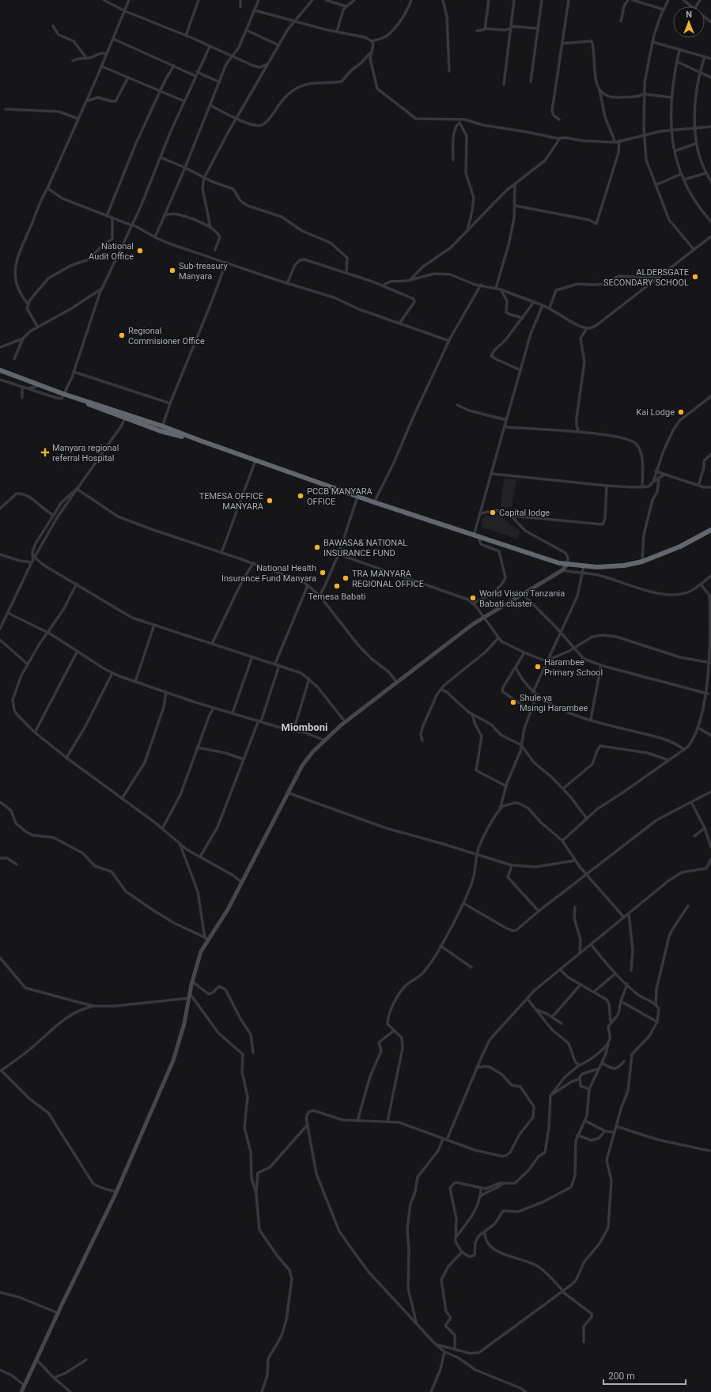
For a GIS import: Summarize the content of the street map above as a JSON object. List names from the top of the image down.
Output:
{
  "districts": ["Miomboni"],
  "places": {
    "other": [
      "National Audit Office",
      "Sub-treasury Manyara",
      "ALDERSGATE SECONDARY SCHOOL",
      "Regional Commisioner Office",
      "Kai Lodge",
      "PCCB MANYARA OFFICE",
      "TEMESA OFFICE MANYARA",
      "Capital lodge",
      "BAWASA& NATIONAL INSURANCE FUND",
      "National Health Insurance Fund Manyara",
      "TRA MANYARA REGIONAL OFFICE",
      "Temesa Babati",
      "World Vision Tanzania Babati cluster",
      "Harambee Primary School",
      "Shule ya Msingi Harambee"
    ],
    "health": ["Manyara regional referral Hospital"]
  },
  "scale_bar": "200 m",
  "north": "top"
}
